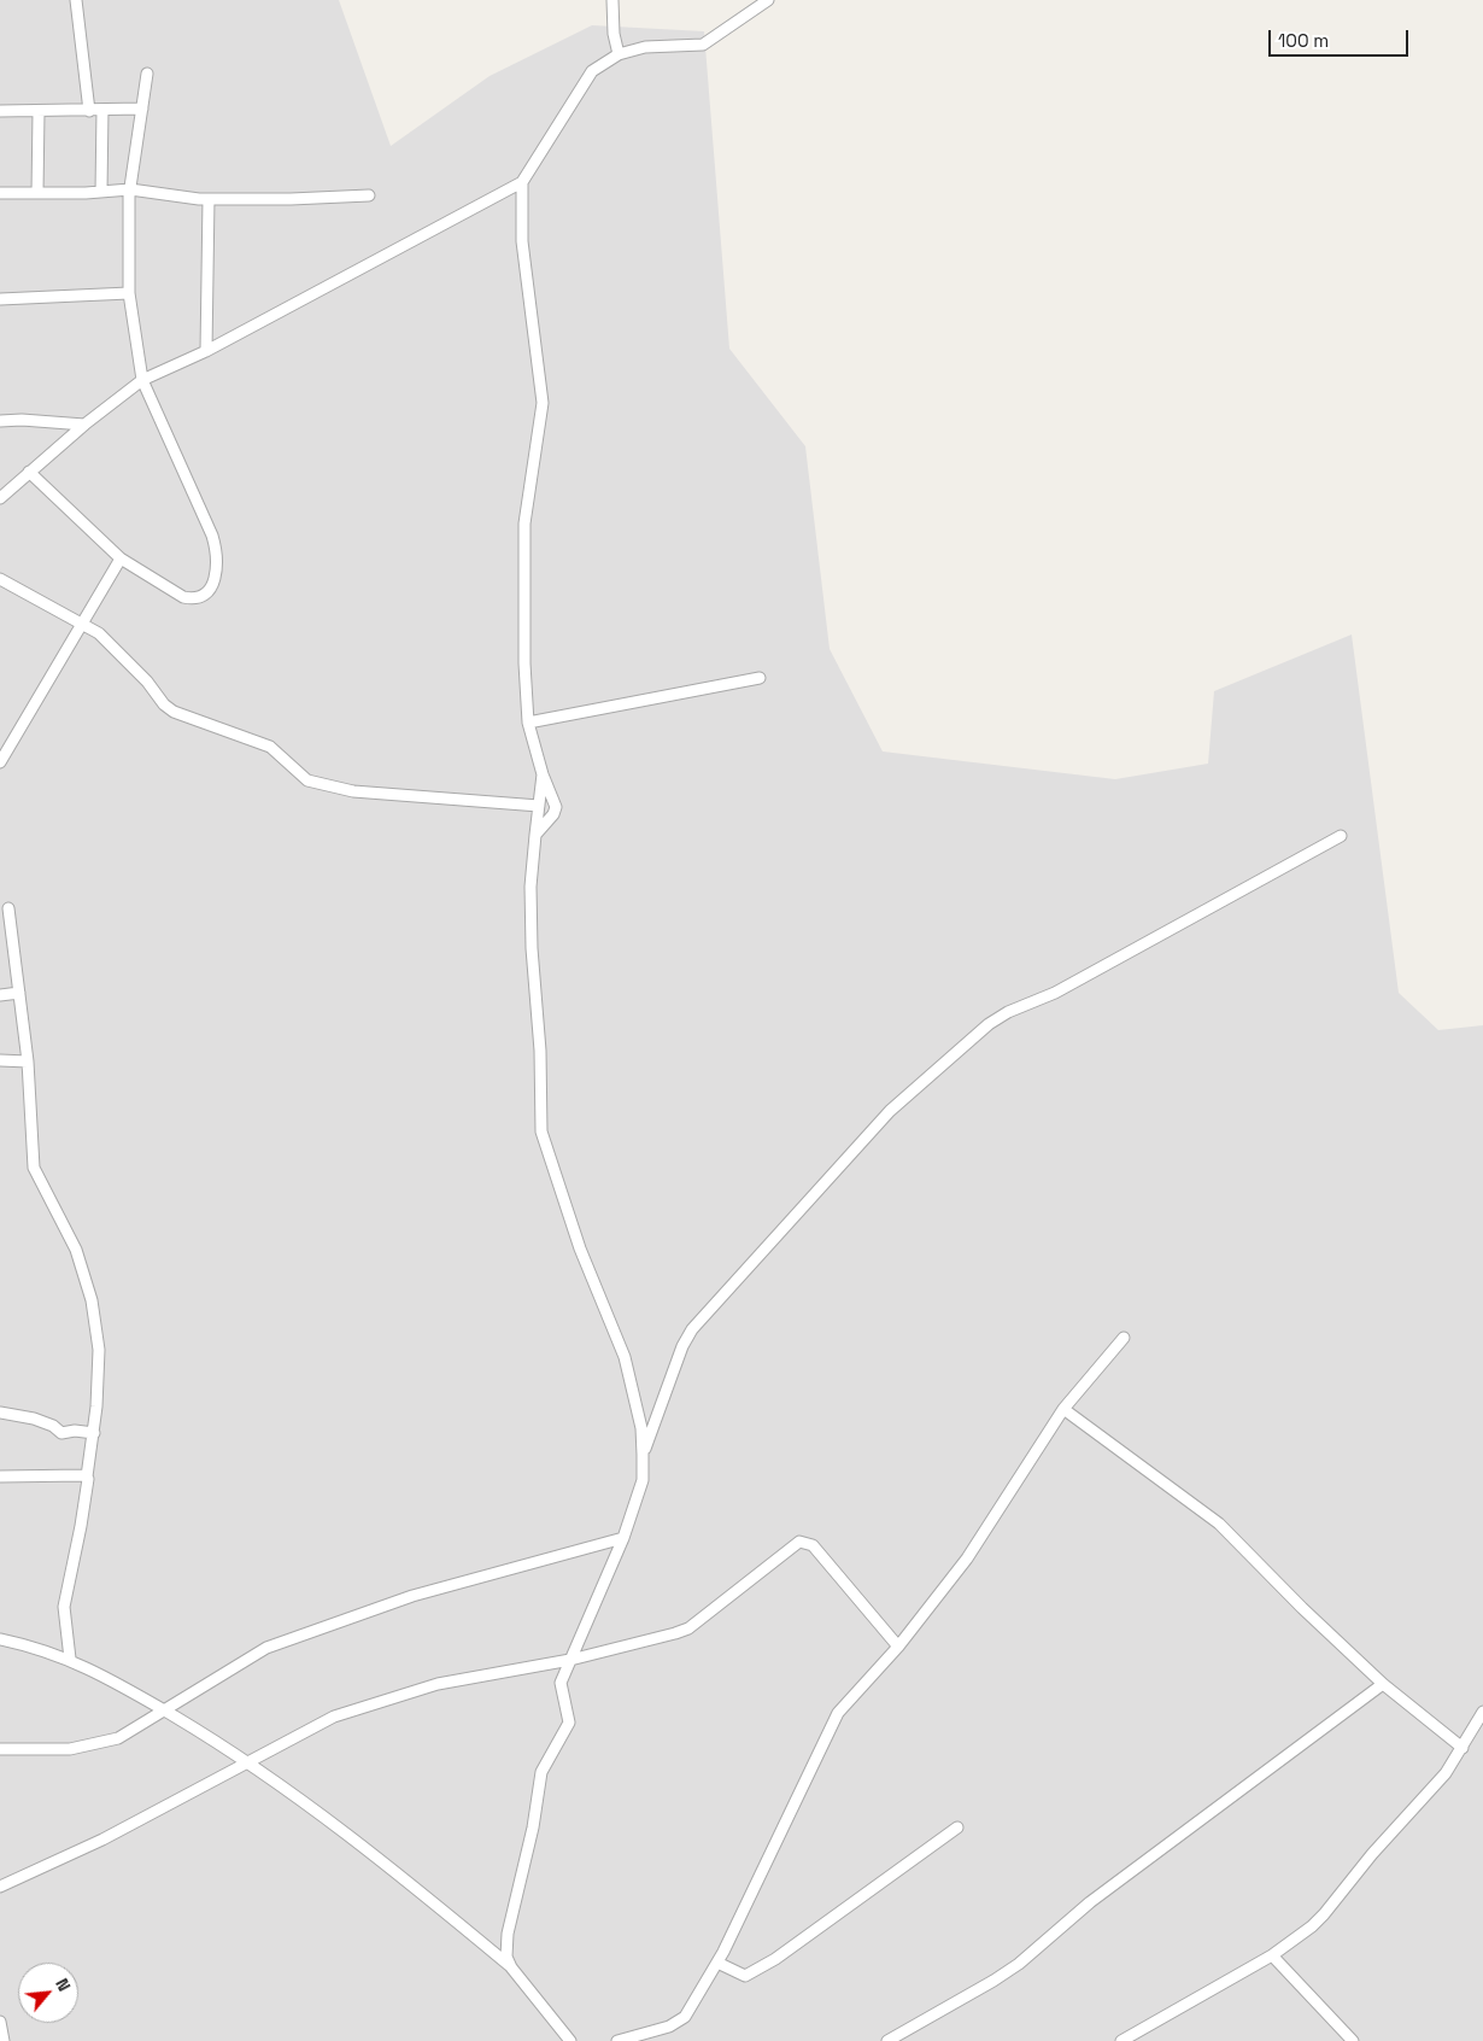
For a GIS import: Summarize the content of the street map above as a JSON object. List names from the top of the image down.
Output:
{
  "scale_bar": "100 m",
  "north": "top right"
}
